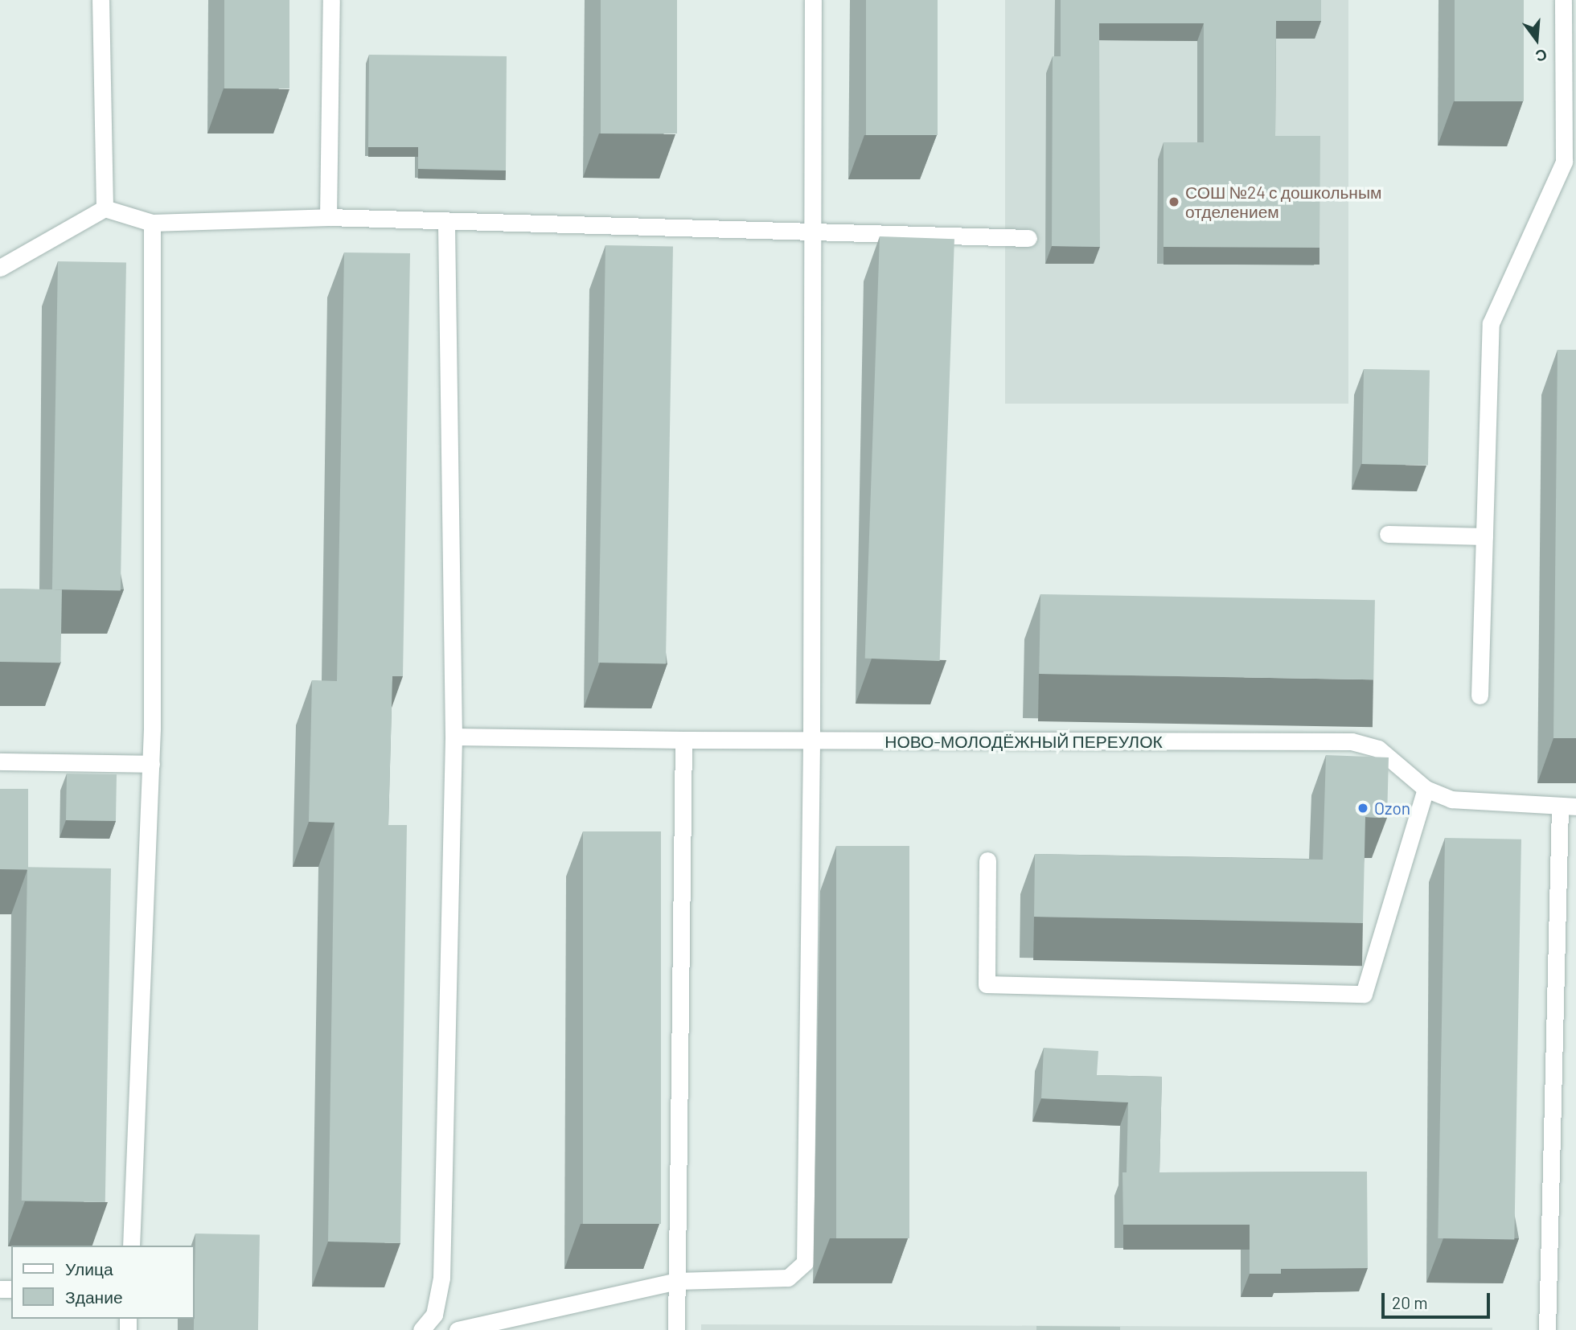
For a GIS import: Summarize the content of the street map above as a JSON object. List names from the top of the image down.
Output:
{
  "streets": {
    "street": ["НОВО-МОЛОДЁЖНЫЙ ПЕРЕУЛОК"]
  },
  "places": ["СОШ №24 с дошкольным отделением", "Ozon"],
  "legend": ["Улица", "Здание"],
  "scale_bar": "20 m",
  "north": "bottom"
}
